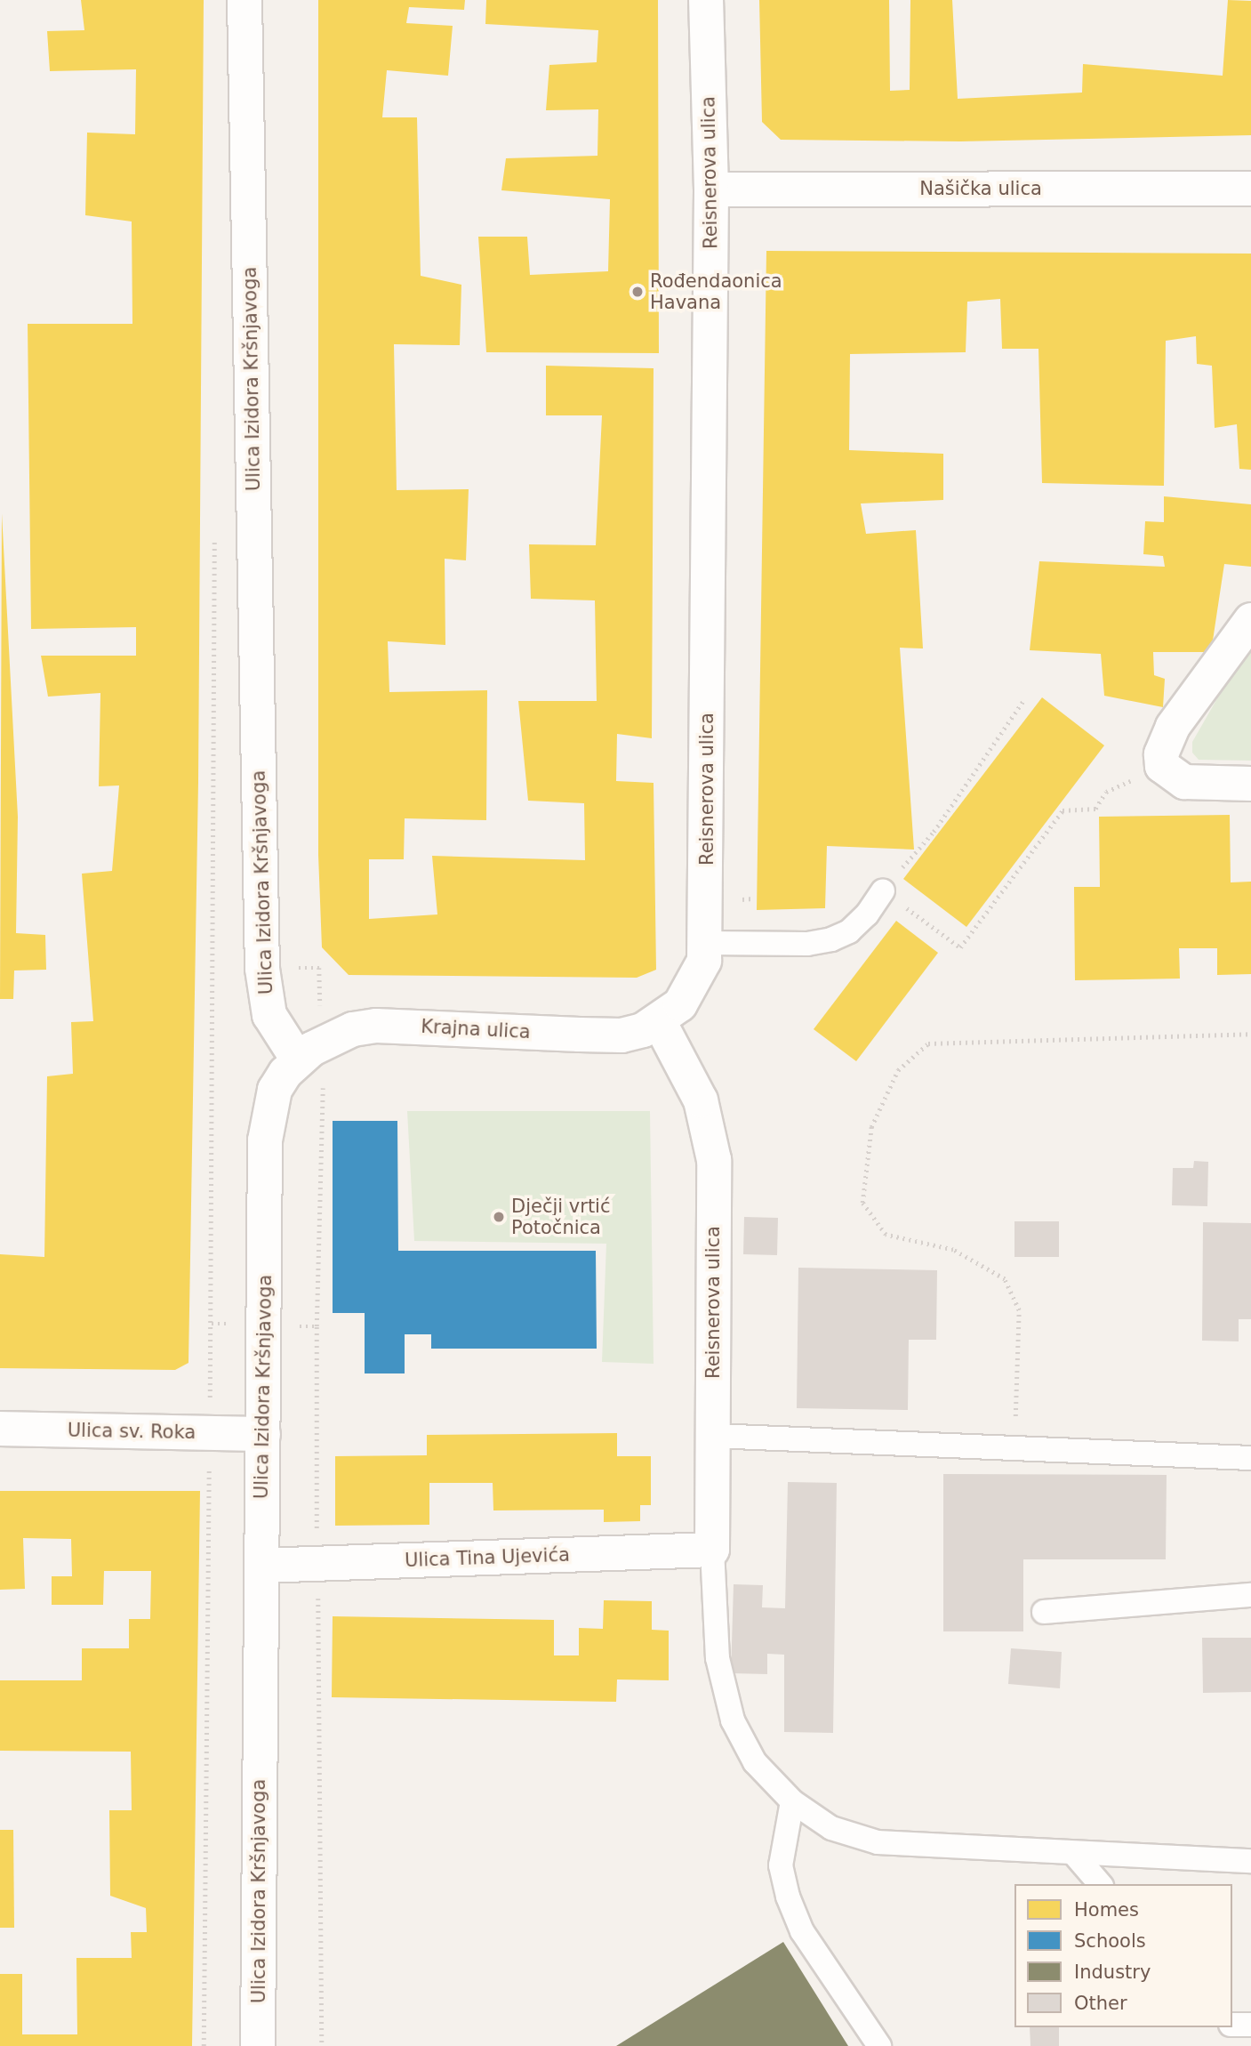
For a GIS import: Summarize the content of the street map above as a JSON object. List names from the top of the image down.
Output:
{
  "streets": {
    "street": [
      "Reisnerova ulica",
      "Našička ulica",
      "Ulica Izidora Kršnjavoga",
      "Krajna ulica",
      "Ulica sv. Roka",
      "Ulica Tina Ujevića"
    ]
  },
  "crossings": [
    ["Reisnerova ulica", "Našička ulica"],
    ["Reisnerova ulica", "Krajna ulica"],
    ["Reisnerova ulica", "Ulica Tina Ujevića"],
    ["Ulica Izidora Kršnjavoga", "Krajna ulica"],
    ["Ulica Izidora Kršnjavoga", "Ulica sv. Roka"],
    ["Ulica Izidora Kršnjavoga", "Ulica Tina Ujevića"]
  ],
  "places": ["Rođendaonica Havana", "Dječji vrtić Potočnica"],
  "legend": [
    "Homes",
    "Schools",
    "Industry",
    "Other"
  ]
}
